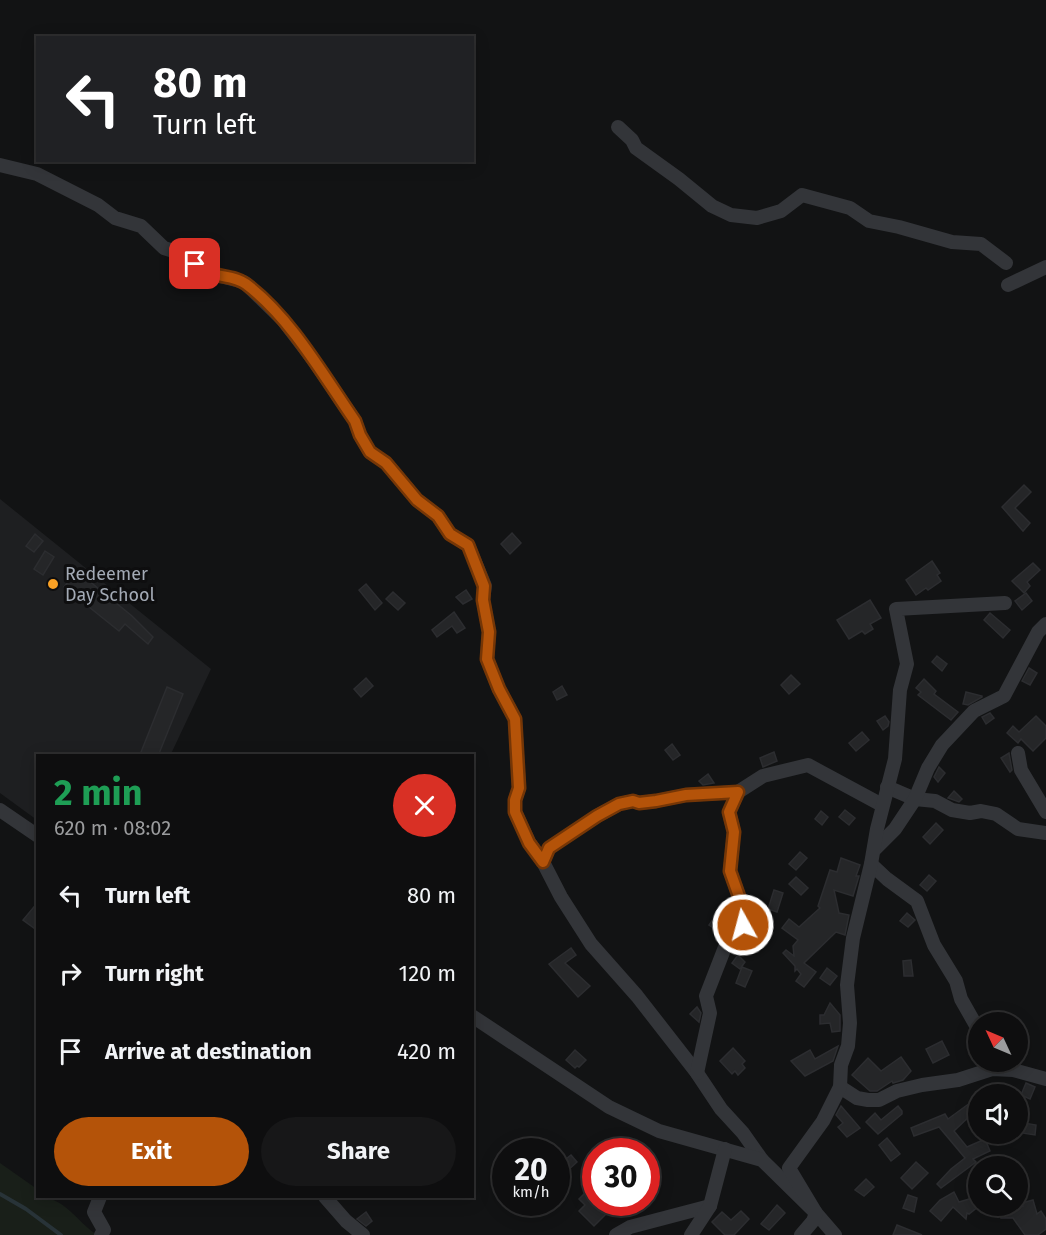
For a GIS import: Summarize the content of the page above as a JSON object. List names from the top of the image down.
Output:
{
  "places": ["Redeemer Day School"],
  "north": "top left",
  "page": {
    "turn": ["80 m", "Turn left"],
    "heading": ["2 min", "620 m · 08:02"],
    "list": [
      {
        "name": "Turn left",
        "value": "80 m"
      },
      {
        "name": "Turn right",
        "value": "120 m"
      },
      {
        "name": "Arrive at destination",
        "value": "420 m"
      }
    ],
    "buttons": ["Exit", "Share"],
    "speed": "20 km/h",
    "limit": "30"
  }
}
